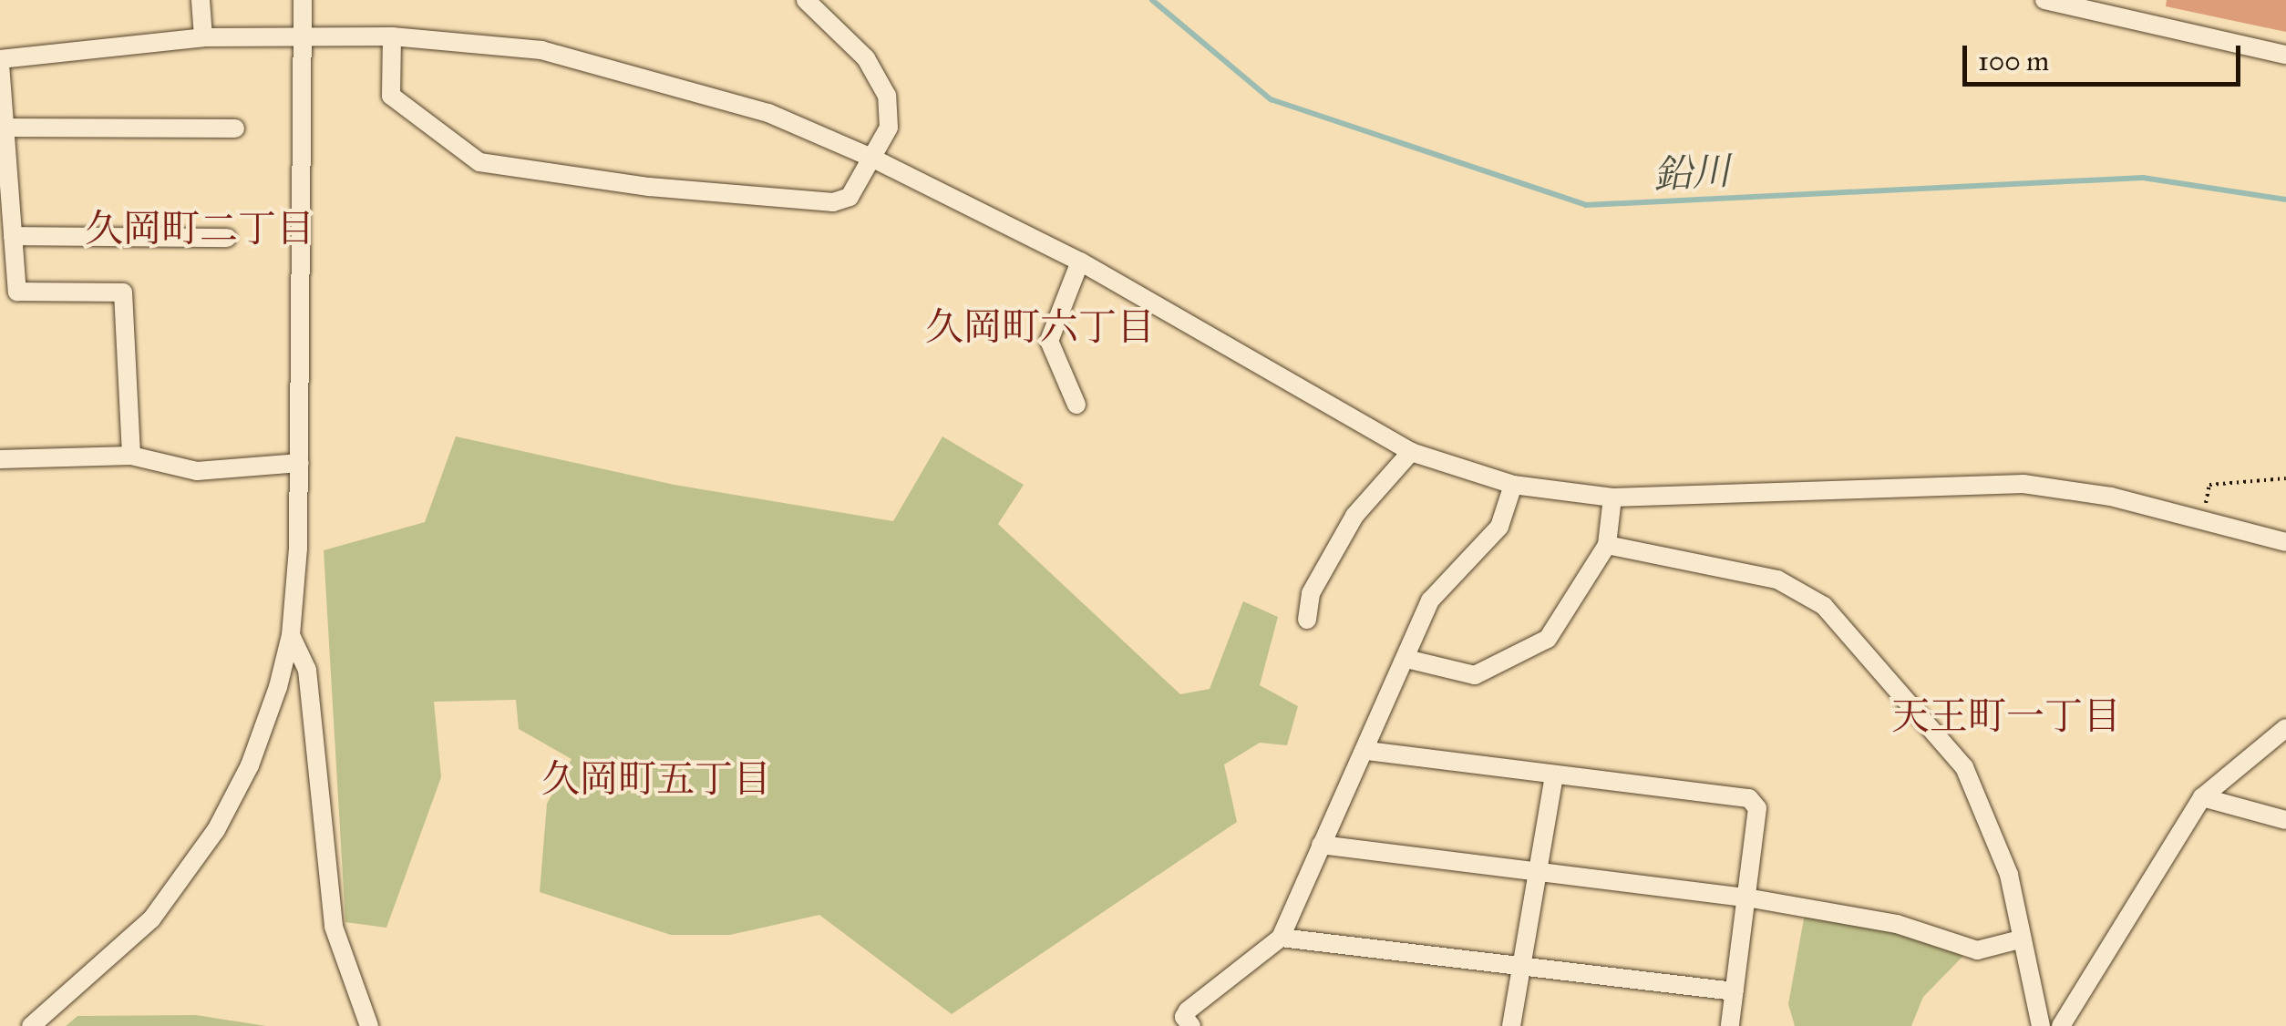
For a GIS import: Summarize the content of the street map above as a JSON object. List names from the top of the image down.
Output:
{
  "districts": [
    "久岡町二丁目",
    "久岡町六丁目",
    "天王町一丁目",
    "久岡町五丁目"
  ],
  "water": ["鉛川"],
  "scale_bar": "100 m"
}
